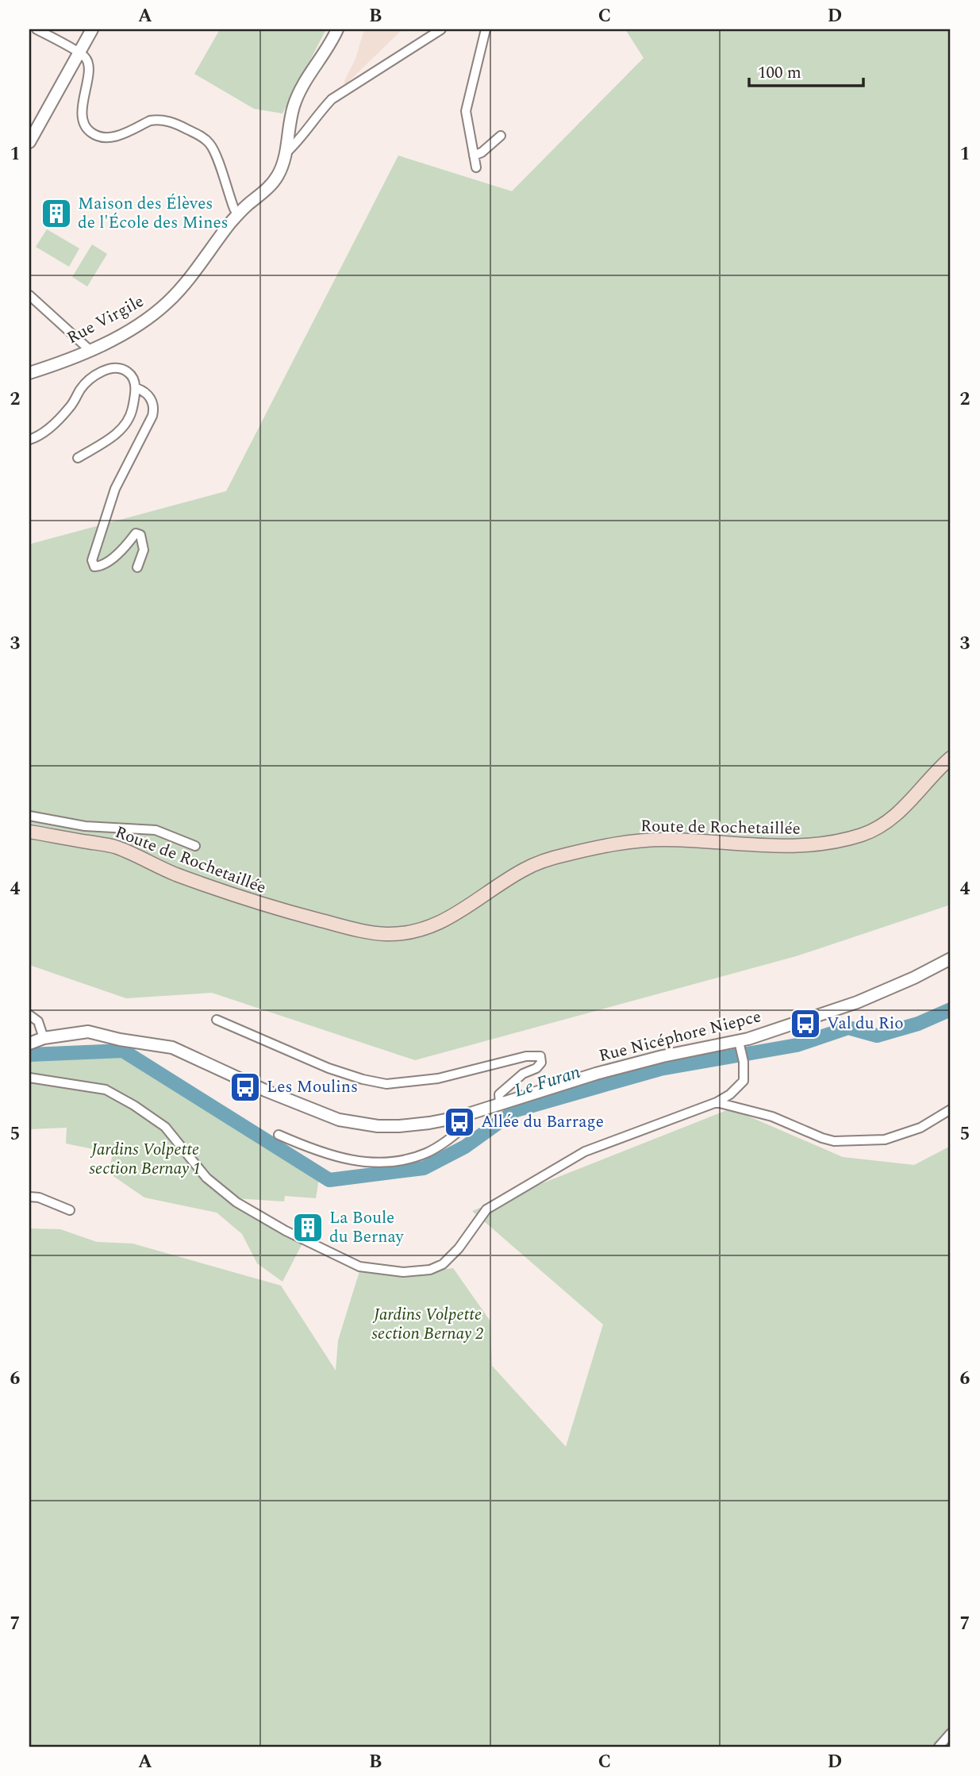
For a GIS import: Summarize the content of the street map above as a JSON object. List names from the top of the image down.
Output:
{
  "streets": {
    "main road": ["Route de Rochetaillée"],
    "street": ["Rue Virgile", "Rue Nicéphore Niepce"]
  },
  "water": ["Le Furan"],
  "parks": ["Jardins Volpette section Bernay 1", "Jardins Volpette section Bernay 2"],
  "places": {
    "building": ["Maison des Élèves de l'École des Mines", "La Boule du Bernay"],
    "bus stop": ["Val du Rio", "Les Moulins", "Allée du Barrage"]
  },
  "scale_bar": "100 m",
  "grid": {
    "columns": [
      "A",
      "B",
      "C",
      "D"
    ],
    "rows": [
      "1",
      "2",
      "3",
      "4",
      "5",
      "6",
      "7"
    ]
  }
}
